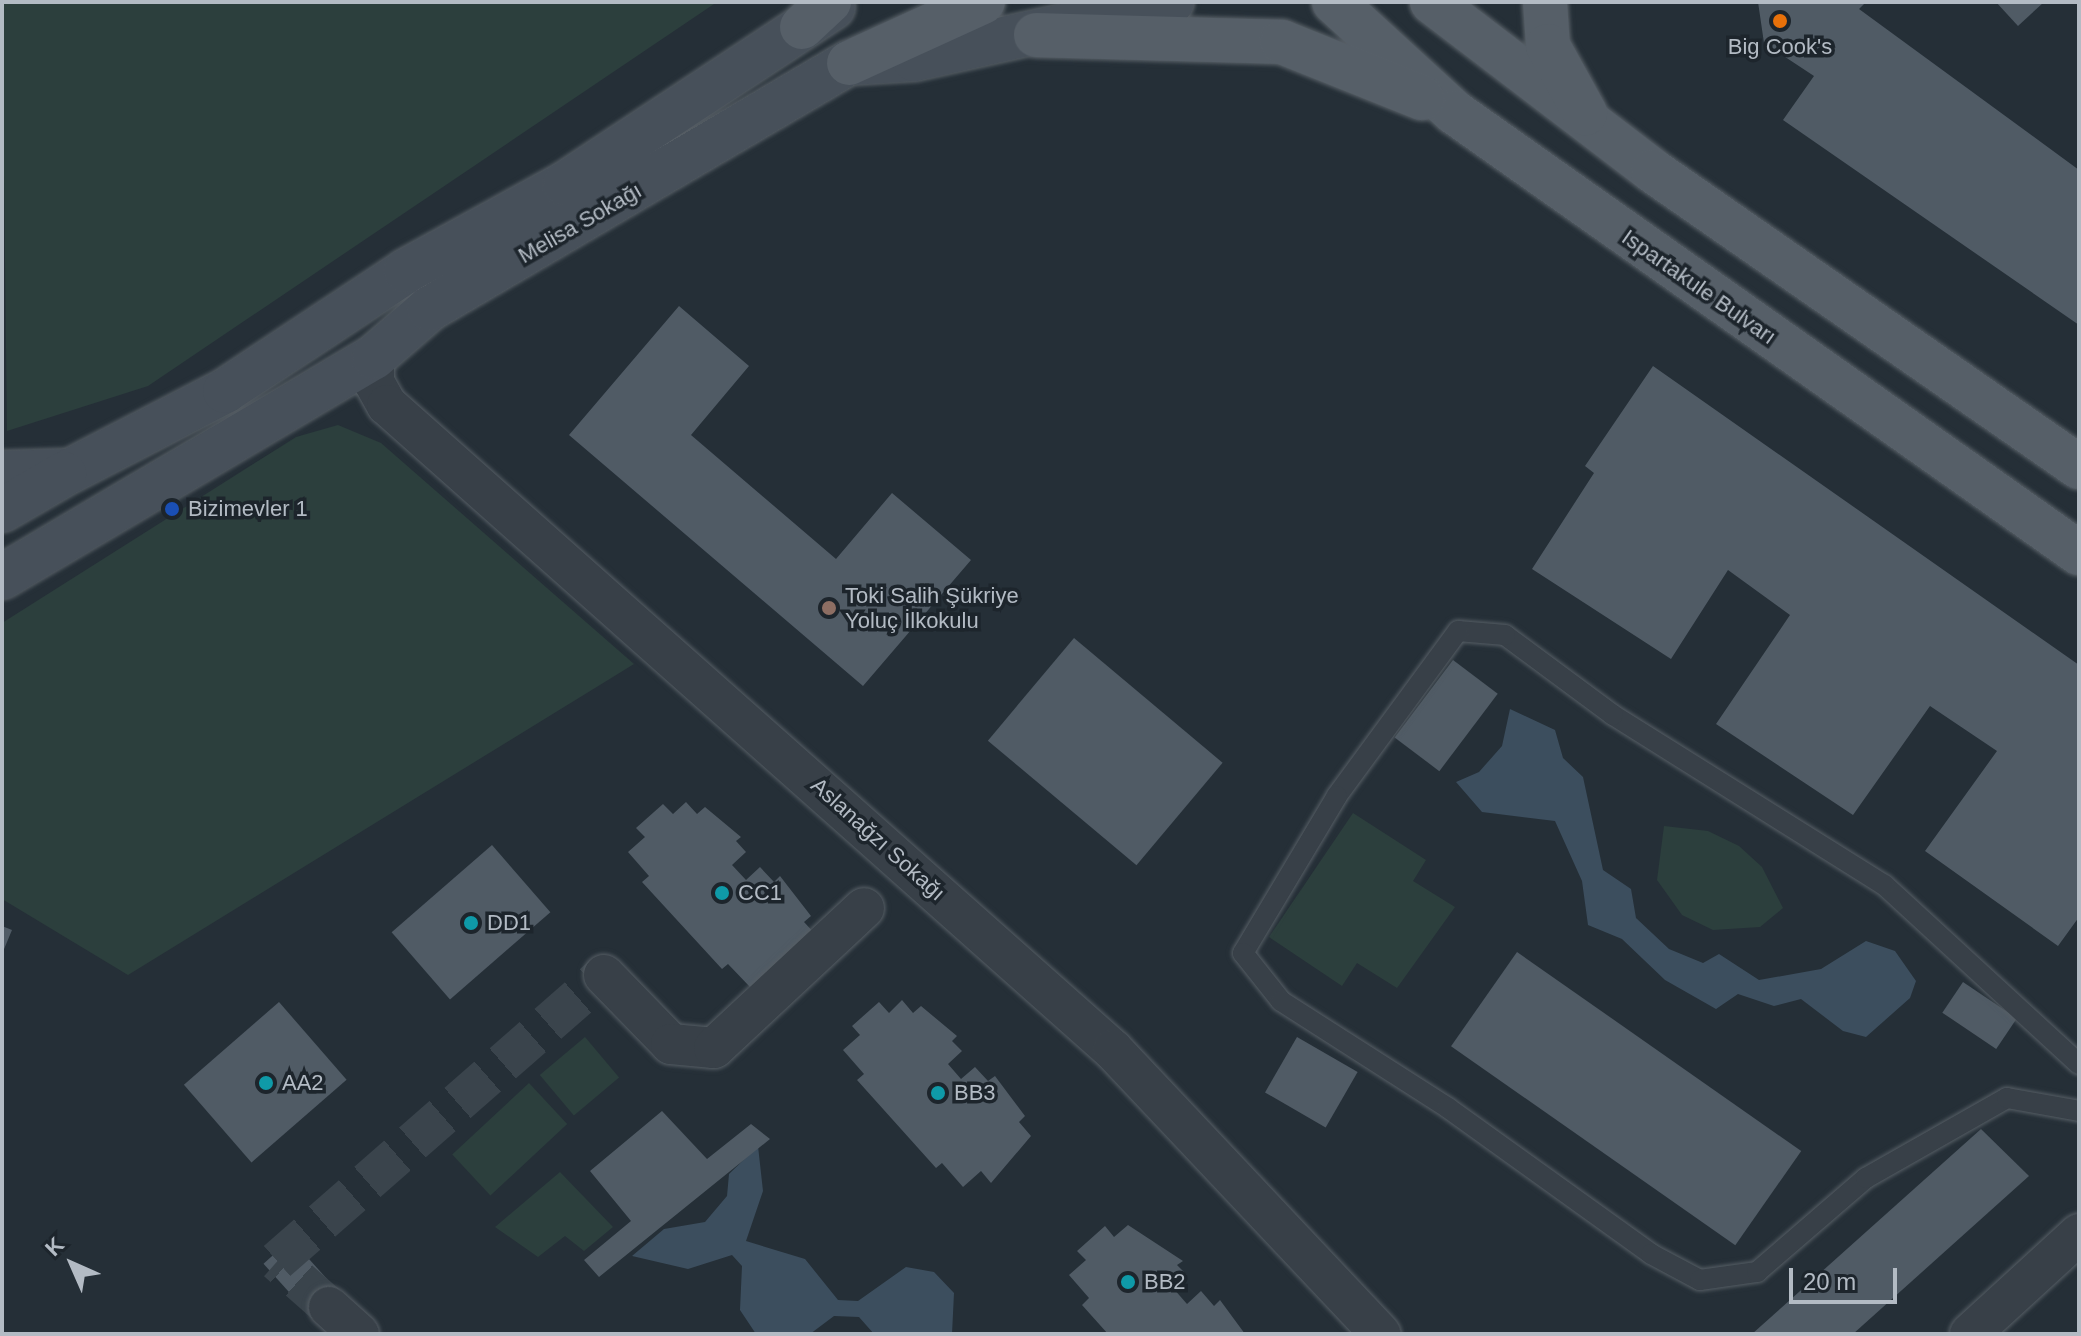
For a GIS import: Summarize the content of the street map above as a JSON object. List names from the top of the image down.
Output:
{
  "streets": {
    "main road": ["Ispartakule Bulvarı"],
    "street": ["Melisa Sokağı", "Aslanağzı Sokağı"]
  },
  "crossings": [
    ["Melisa Sokağı", "Aslanağzı Sokağı"]
  ],
  "places": [
    "Big Cook's",
    "Bizimevler 1",
    "Toki Salih Şükriye Yoluç İlkokulu",
    "CC1",
    "DD1",
    "AA2",
    "BB3",
    "BB2"
  ],
  "scale_bar": "20 m",
  "north": "top left"
}
